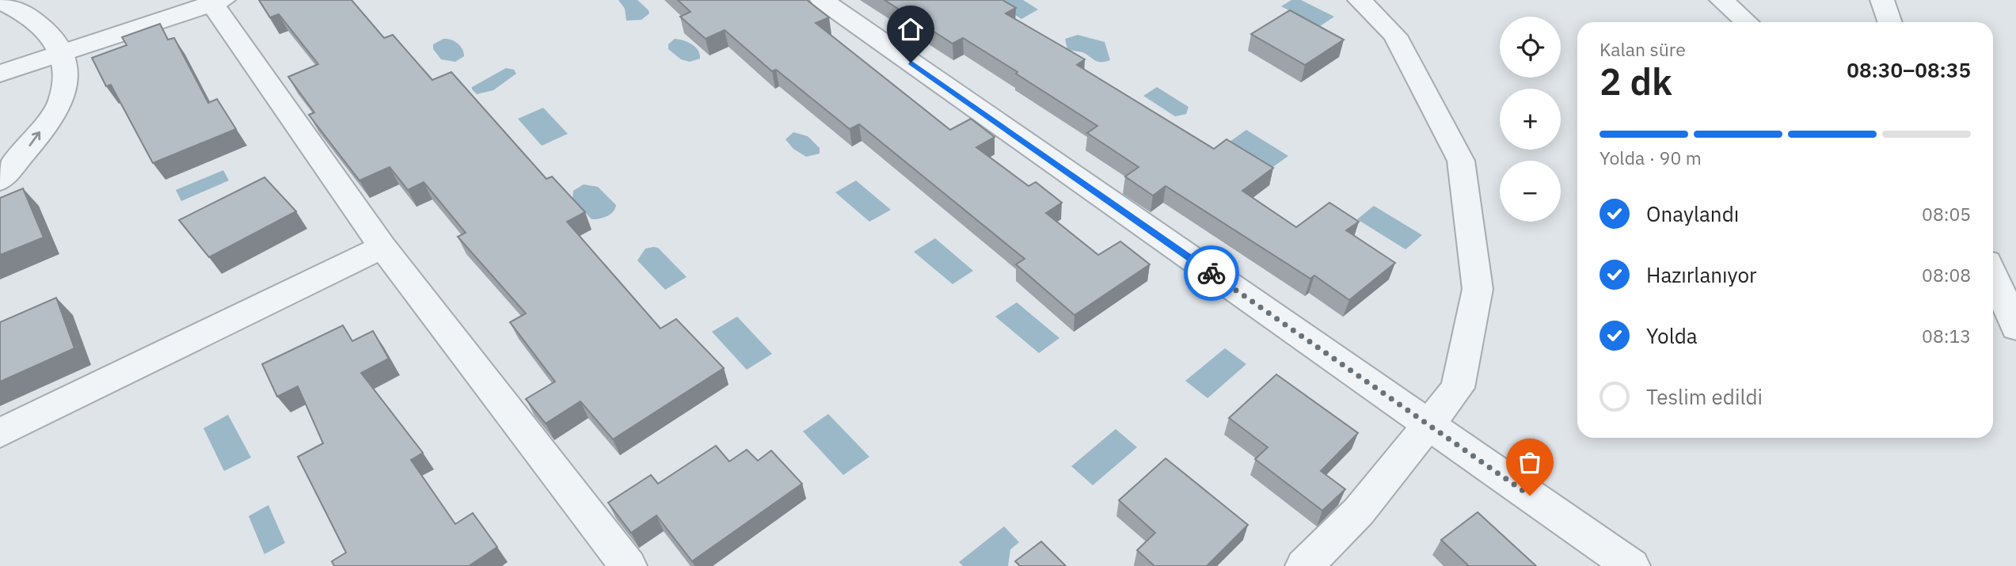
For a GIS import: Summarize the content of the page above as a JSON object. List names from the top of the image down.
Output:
{
  "page": {
    "map_buttons": ["+", "−"],
    "heading": ["2 dk", "Kalan süre", "08:30–08:35"],
    "bar": "Yolda · 90 m",
    "list": [
      ["Onaylandı", "08:05"],
      ["Hazırlanıyor", "08:08"],
      ["Yolda", "08:13"],
      "Teslim edildi"
    ]
  }
}
